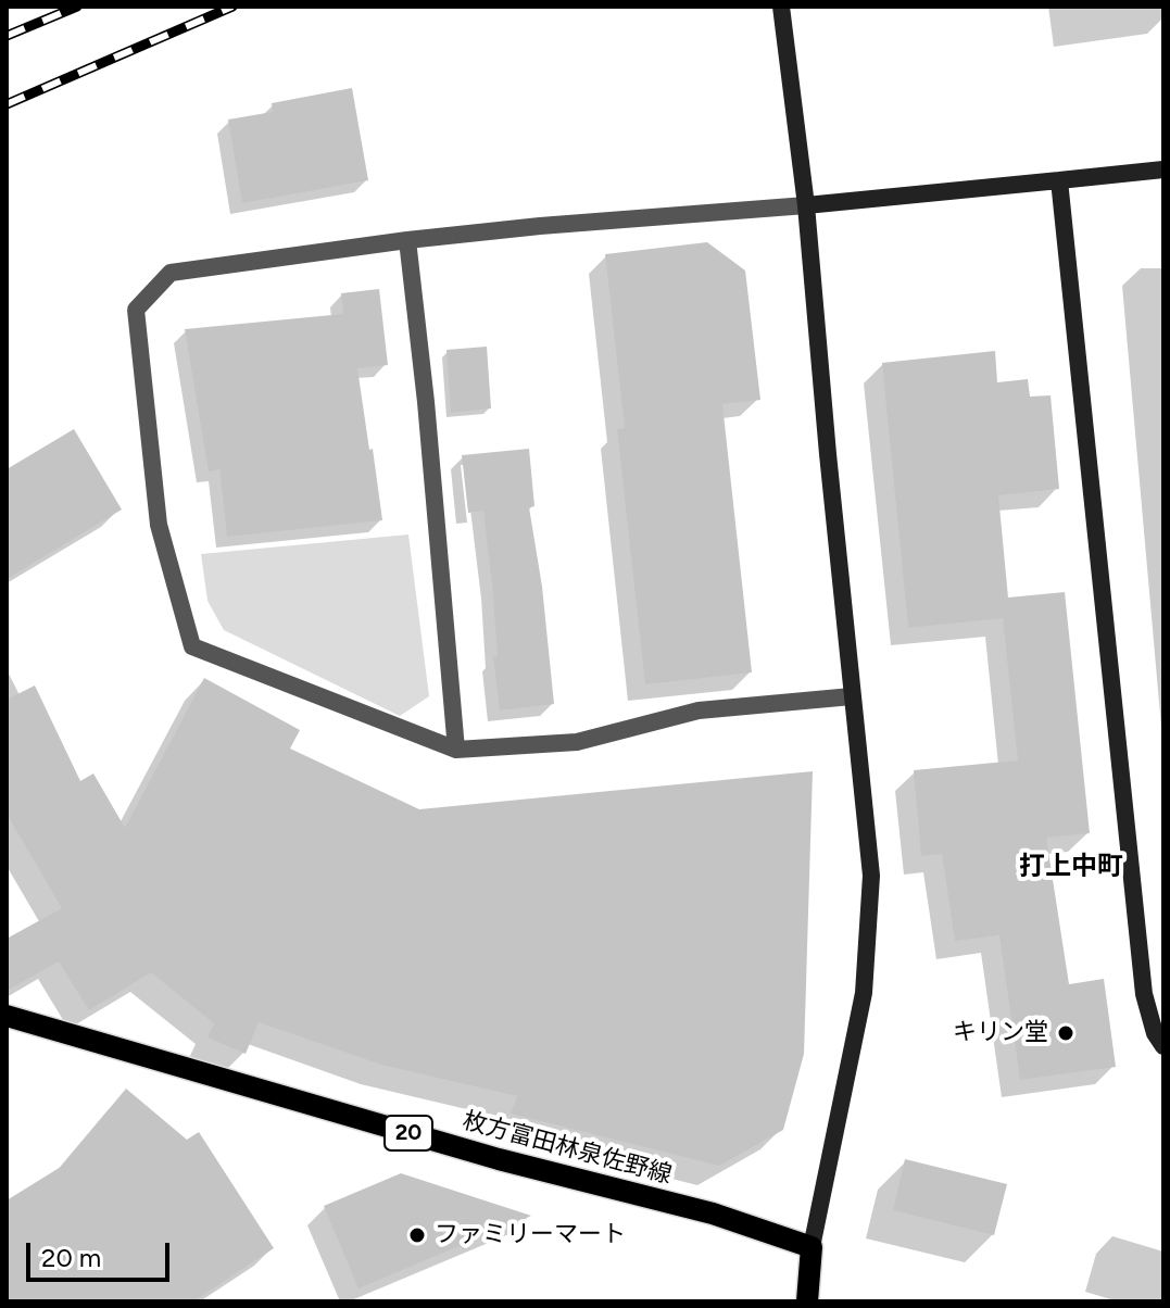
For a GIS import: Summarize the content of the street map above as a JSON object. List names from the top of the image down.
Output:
{
  "streets": {
    "main road": ["20", "枚方富田林泉佐野線"]
  },
  "districts": ["打上中町"],
  "places": ["キリン堂", "ファミリーマート"],
  "scale_bar": "20 m"
}
